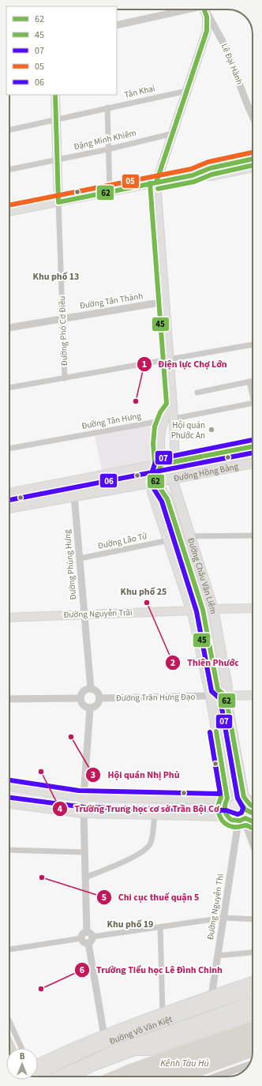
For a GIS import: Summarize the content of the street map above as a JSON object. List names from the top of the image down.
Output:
{
  "streets": {
    "main road": [
      "Đường Phó Cơ Điều",
      "Đường Hồng Bàng",
      "Đường Châu Văn Liêm",
      "Đường Nguyễn Trãi",
      "Đường Võ Văn Kiệt"
    ],
    "street": [
      "Lê Đại Hành",
      "Tân Khai",
      "Đặng Minh Khiêm",
      "Đường Tân Thành",
      "Đường Tân Hưng",
      "Đường Lão Tử",
      "Đường Phùng Hưng",
      "Đường Trần Hưng Đạo",
      "Đường Nguyễn Thi"
    ]
  },
  "crossings": [
    ["Tân Khai", "Đường Phó Cơ Điều"],
    ["Đặng Minh Khiêm", "Đường Phó Cơ Điều"],
    ["Đường Tân Thành", "Đường Phó Cơ Điều"],
    ["Đường Hồng Bàng", "Đường Phùng Hưng"],
    ["Đường Hồng Bàng", "Đường Châu Văn Liêm"],
    ["Đường Lão Tử", "Đường Phùng Hưng"],
    ["Đường Lão Tử", "Đường Châu Văn Liêm"],
    ["Đường Phùng Hưng", "Đường Nguyễn Trãi"],
    ["Đường Phùng Hưng", "Đường Trần Hưng Đạo"],
    ["Đường Châu Văn Liêm", "Đường Nguyễn Trãi"],
    ["Đường Châu Văn Liêm", "Đường Trần Hưng Đạo"],
    ["Đường Nguyễn Thi", "Đường Võ Văn Kiệt"]
  ],
  "districts": ["Khu phố 13", "Khu phố 25", "Khu phố 19"],
  "water": ["Kênh Tàu Hủ"],
  "places": [
    "Điện lực Chợ Lớn",
    "Hội quán Phước An",
    "Thiên Phước",
    "Hội quán Nhị Phủ",
    "Trường Trung học cơ sở Trần Bội Cơ",
    "Chi cục thuế quận 5",
    "Trường Tiểu học Lê Đình Chinh"
  ],
  "lines": [
    "transit line 62",
    "transit line 05",
    "transit line 45",
    "transit line 07",
    "transit line 06"
  ],
  "legend": [
    "62",
    "45",
    "07",
    "05",
    "06"
  ],
  "north": "top"
}
